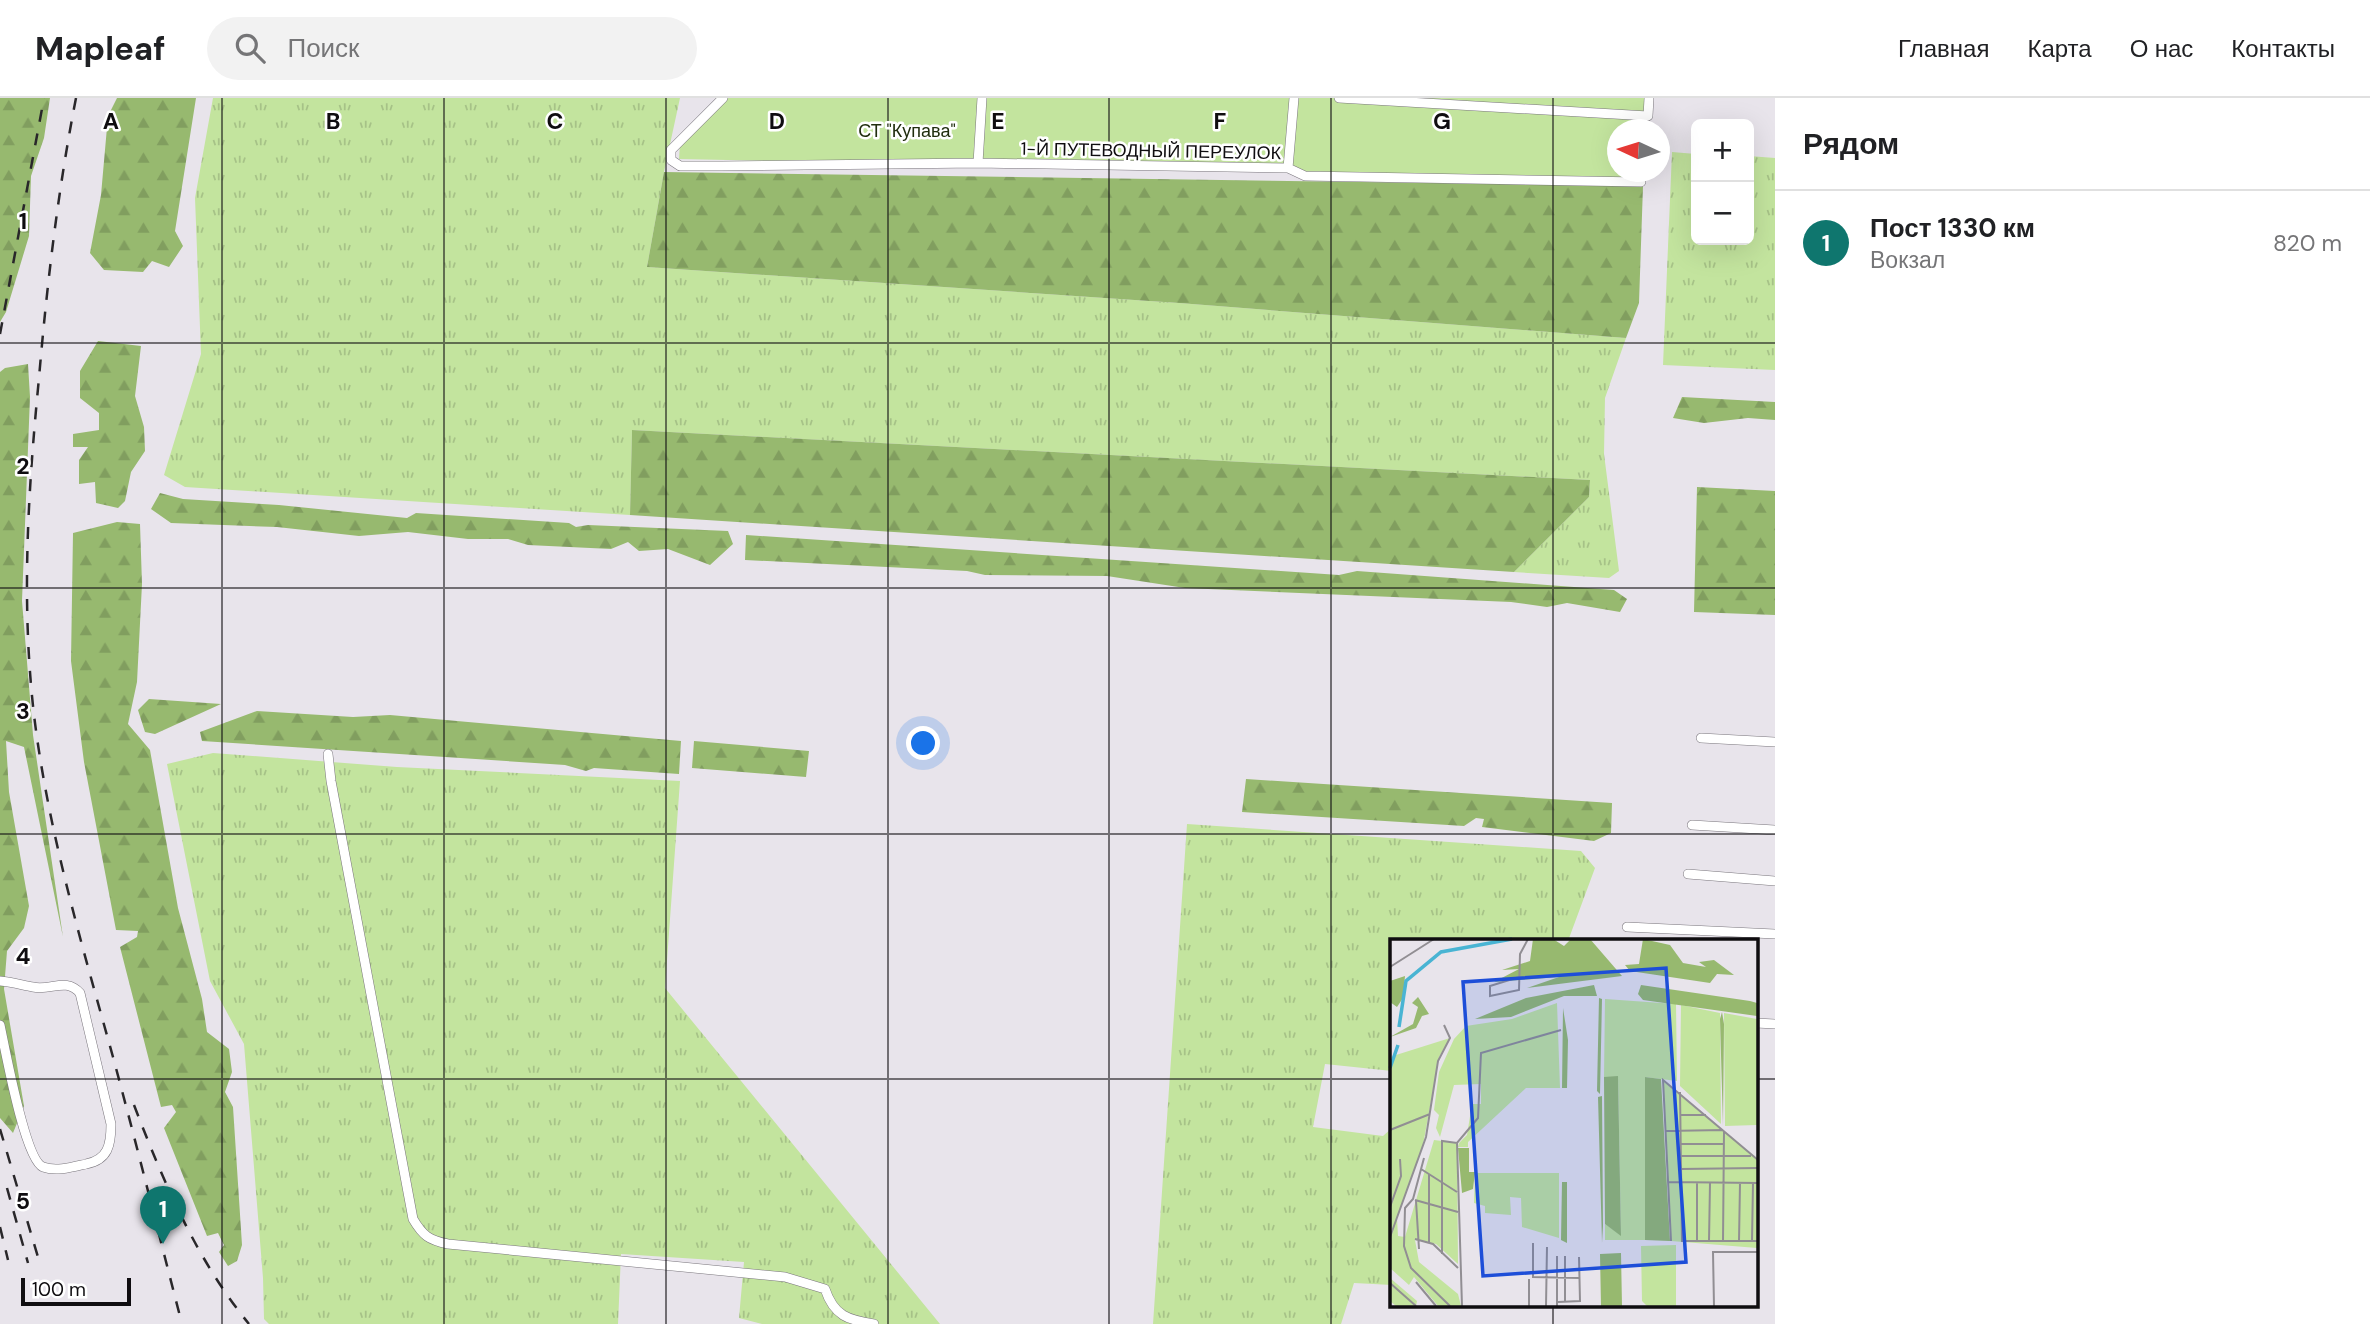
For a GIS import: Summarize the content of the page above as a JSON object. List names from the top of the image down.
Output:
{
  "streets": {
    "street": ["1-Й ПУТЕВОДНЫЙ ПЕРЕУЛОК"]
  },
  "parks": ["СТ \"Купава\""],
  "scale_bar": "100 m",
  "north": "left",
  "page": {
    "header": "Mapleaf",
    "search": "Поиск",
    "nav": [
      "Главная",
      "Карта",
      "О нас",
      "Контакты"
    ],
    "heading": "Рядом",
    "map_buttons": ["+", "−"],
    "list": [
      {
        "mark": "1",
        "name": "Пост 1330 км",
        "note": "Вокзал",
        "value": "820 m"
      }
    ],
    "pins": "1",
    "scale": "100 m"
  },
  "grid": {
    "columns": [
      "A",
      "B",
      "C",
      "D",
      "E",
      "F",
      "G"
    ],
    "rows": [
      "1",
      "2",
      "3",
      "4",
      "5"
    ]
  }
}
